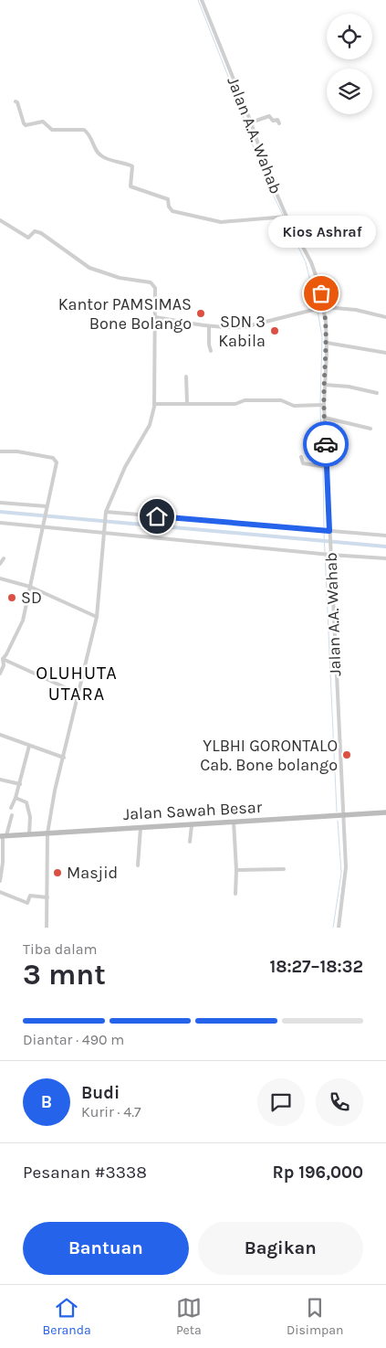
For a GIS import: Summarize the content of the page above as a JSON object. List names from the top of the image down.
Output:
{
  "streets": {
    "main road": ["Jalan Sawah Besar"],
    "street": ["Jalan A.A. Wahab"]
  },
  "crossings": [
    ["Jalan A.A. Wahab", "Jalan Sawah Besar"]
  ],
  "districts": ["OLUHUTA UTARA"],
  "places": [
    "Kios Ashraf",
    "Kantor PAMSIMAS Bone Bolango",
    "SDN 3 Kabila",
    "SD",
    "YLBHI GORONTALO Cab. Bone bolango",
    "Masjid"
  ],
  "page": {
    "bubble": "Kios Ashraf",
    "heading": ["3 mnt", "Tiba dalam", "18:27–18:32"],
    "panel": [
      "Budi",
      "Kurir · 4.7",
      "Pesanan #3338",
      "Rp 196,000"
    ],
    "bar": "Diantar · 490 m",
    "round": "B",
    "buttons": ["Bantuan", "Bagikan"],
    "tabs": ["Beranda", "Peta", "Disimpan"]
  }
}
